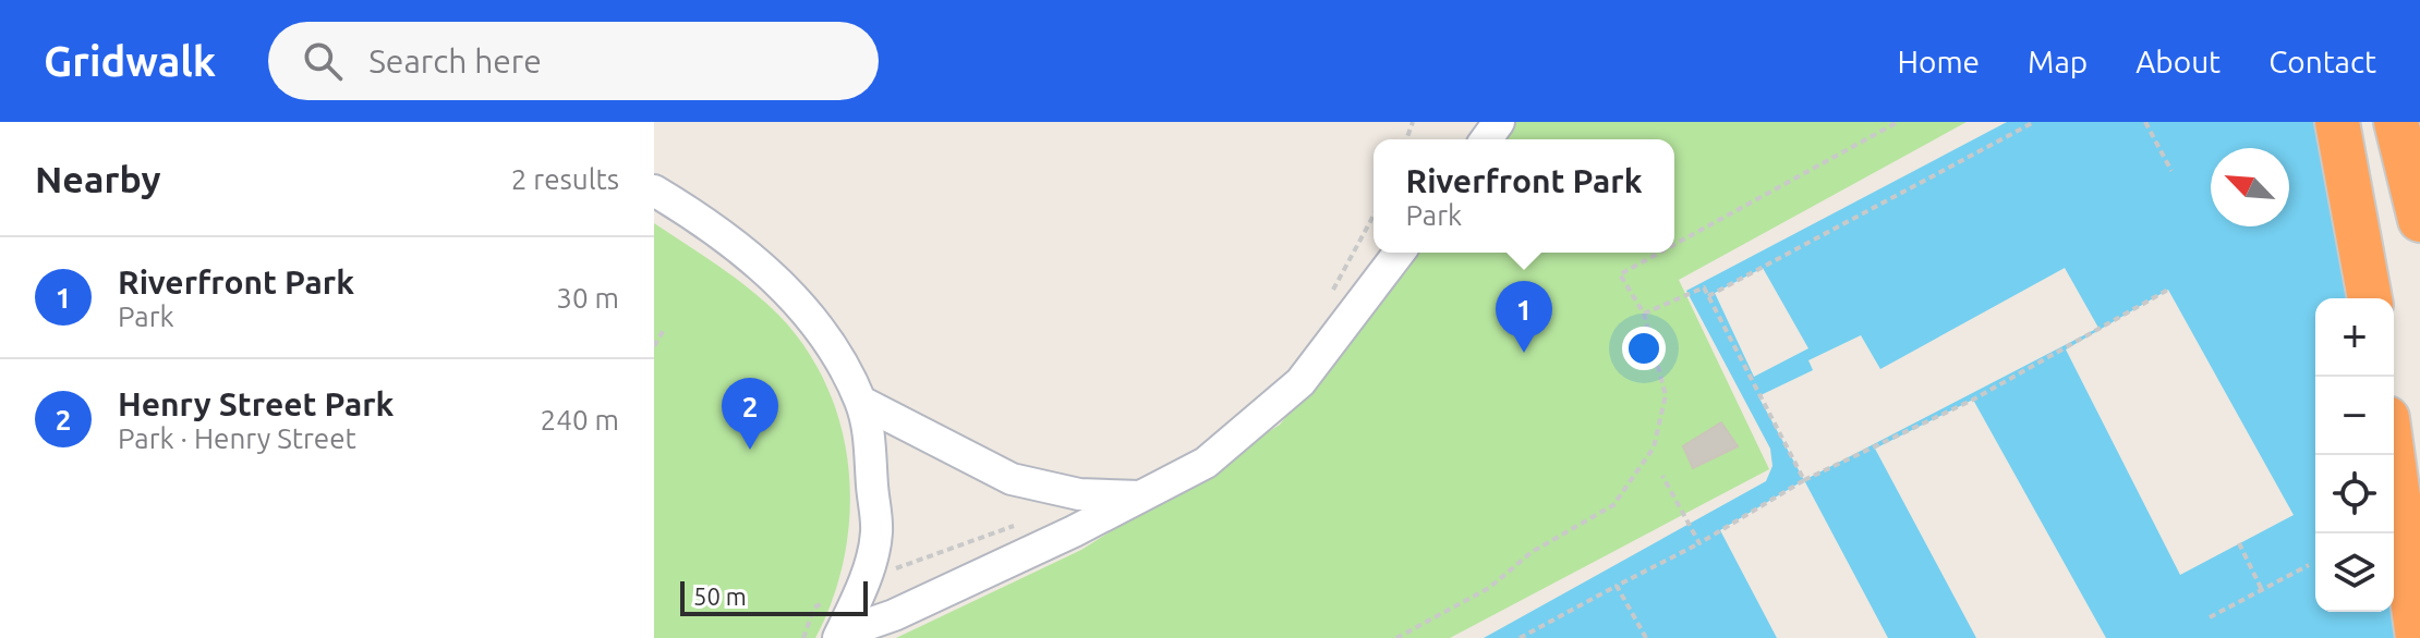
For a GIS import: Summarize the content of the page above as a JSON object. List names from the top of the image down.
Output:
{
  "scale_bar": "50 m",
  "north": "top left",
  "page": {
    "header": "Gridwalk",
    "search": "Search here",
    "nav": [
      "Home",
      "Map",
      "About",
      "Contact"
    ],
    "heading": ["Nearby", "2 results"],
    "popup": ["Riverfront Park", "Park"],
    "list": [
      {
        "mark": "1",
        "name": "Riverfront Park",
        "note": "Park",
        "value": "30 m"
      },
      {
        "mark": "2",
        "name": "Henry Street Park",
        "note": "Park · Henry Street",
        "value": "240 m"
      }
    ],
    "pins": ["1", "2"],
    "map_buttons": ["+", "−"],
    "scale": "50 m"
  }
}
